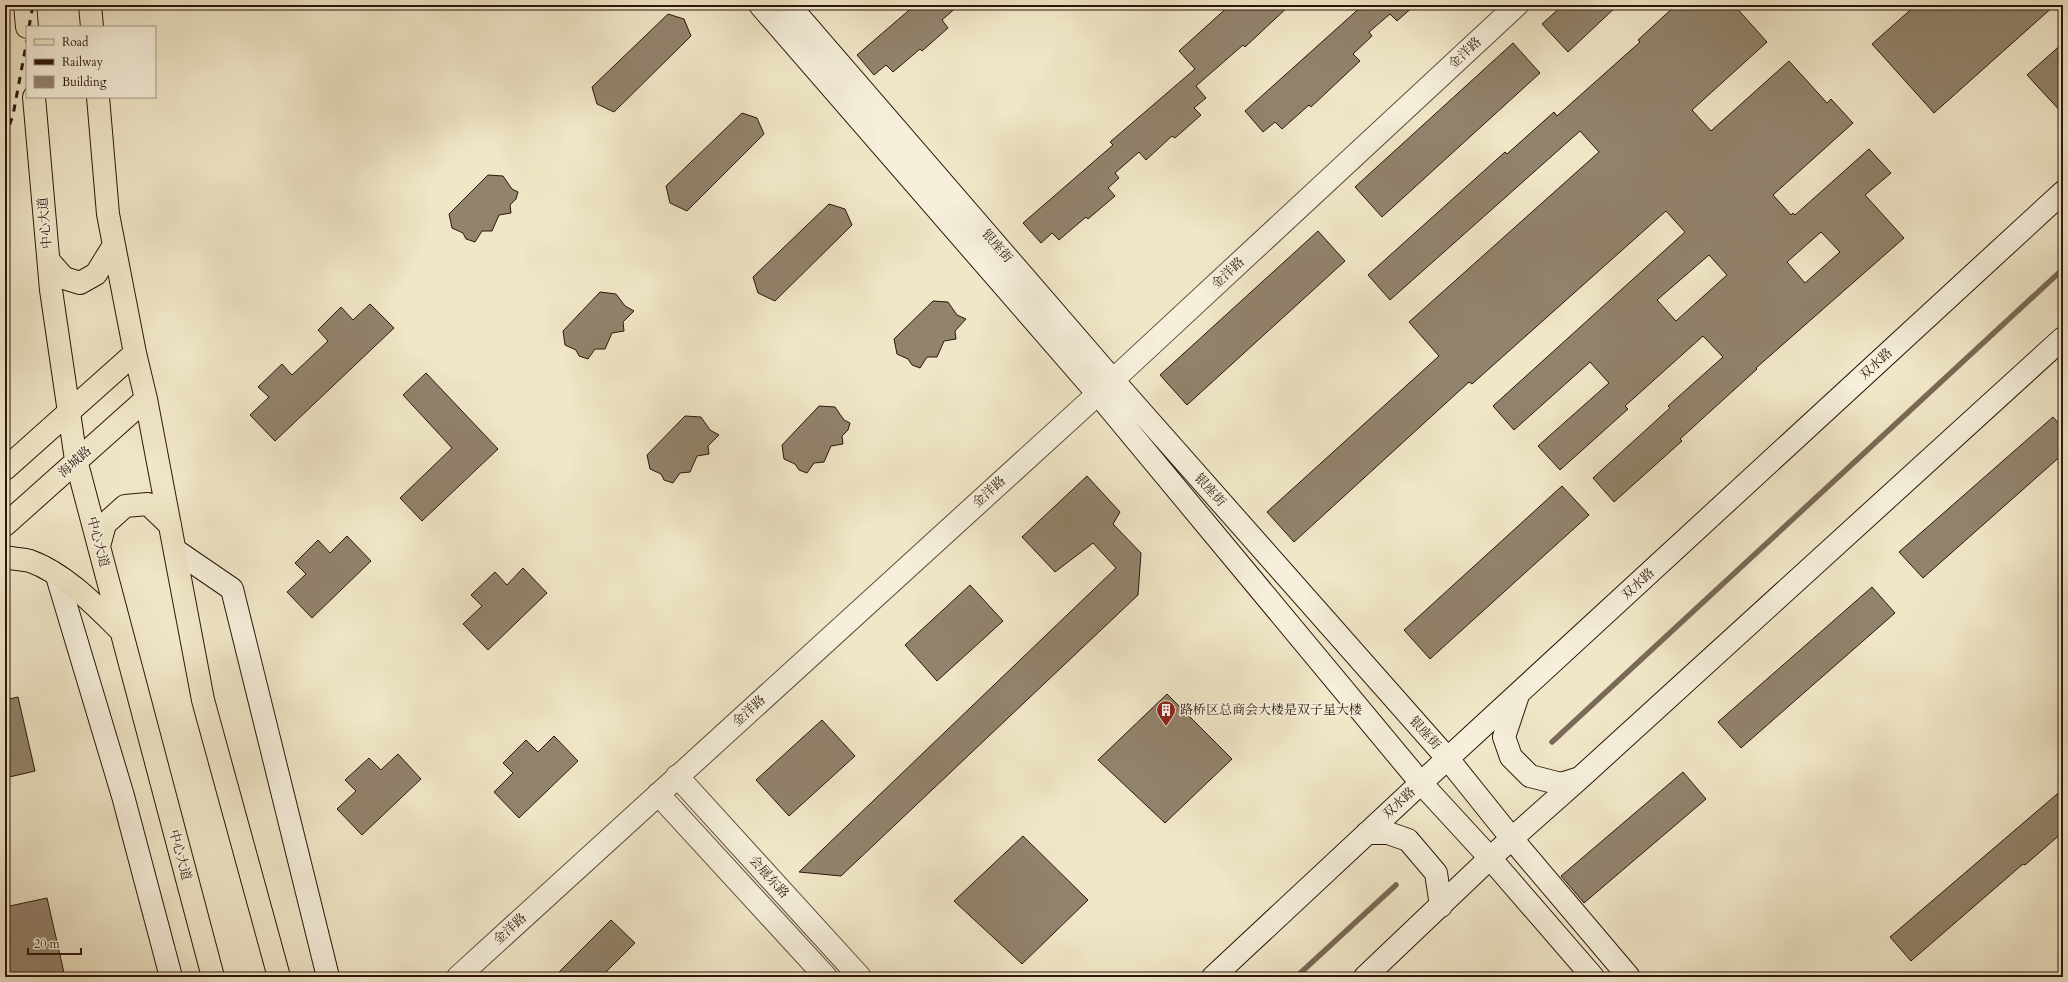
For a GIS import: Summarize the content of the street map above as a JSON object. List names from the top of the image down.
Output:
{
  "streets": {
    "main road": [
      "金洋路",
      "中心大道",
      "银座街",
      "双水路",
      "海城路",
      "会展东路"
    ]
  },
  "crossings": [
    ["金洋路", "银座街"],
    ["金洋路", "会展东路"],
    ["中心大道", "海城路"],
    ["银座街", "双水路"]
  ],
  "places": {
    "building": ["路桥区总商会大楼是双子星大楼"]
  },
  "legend": ["Road", "Railway", "Building"],
  "scale_bar": "20 m"
}
